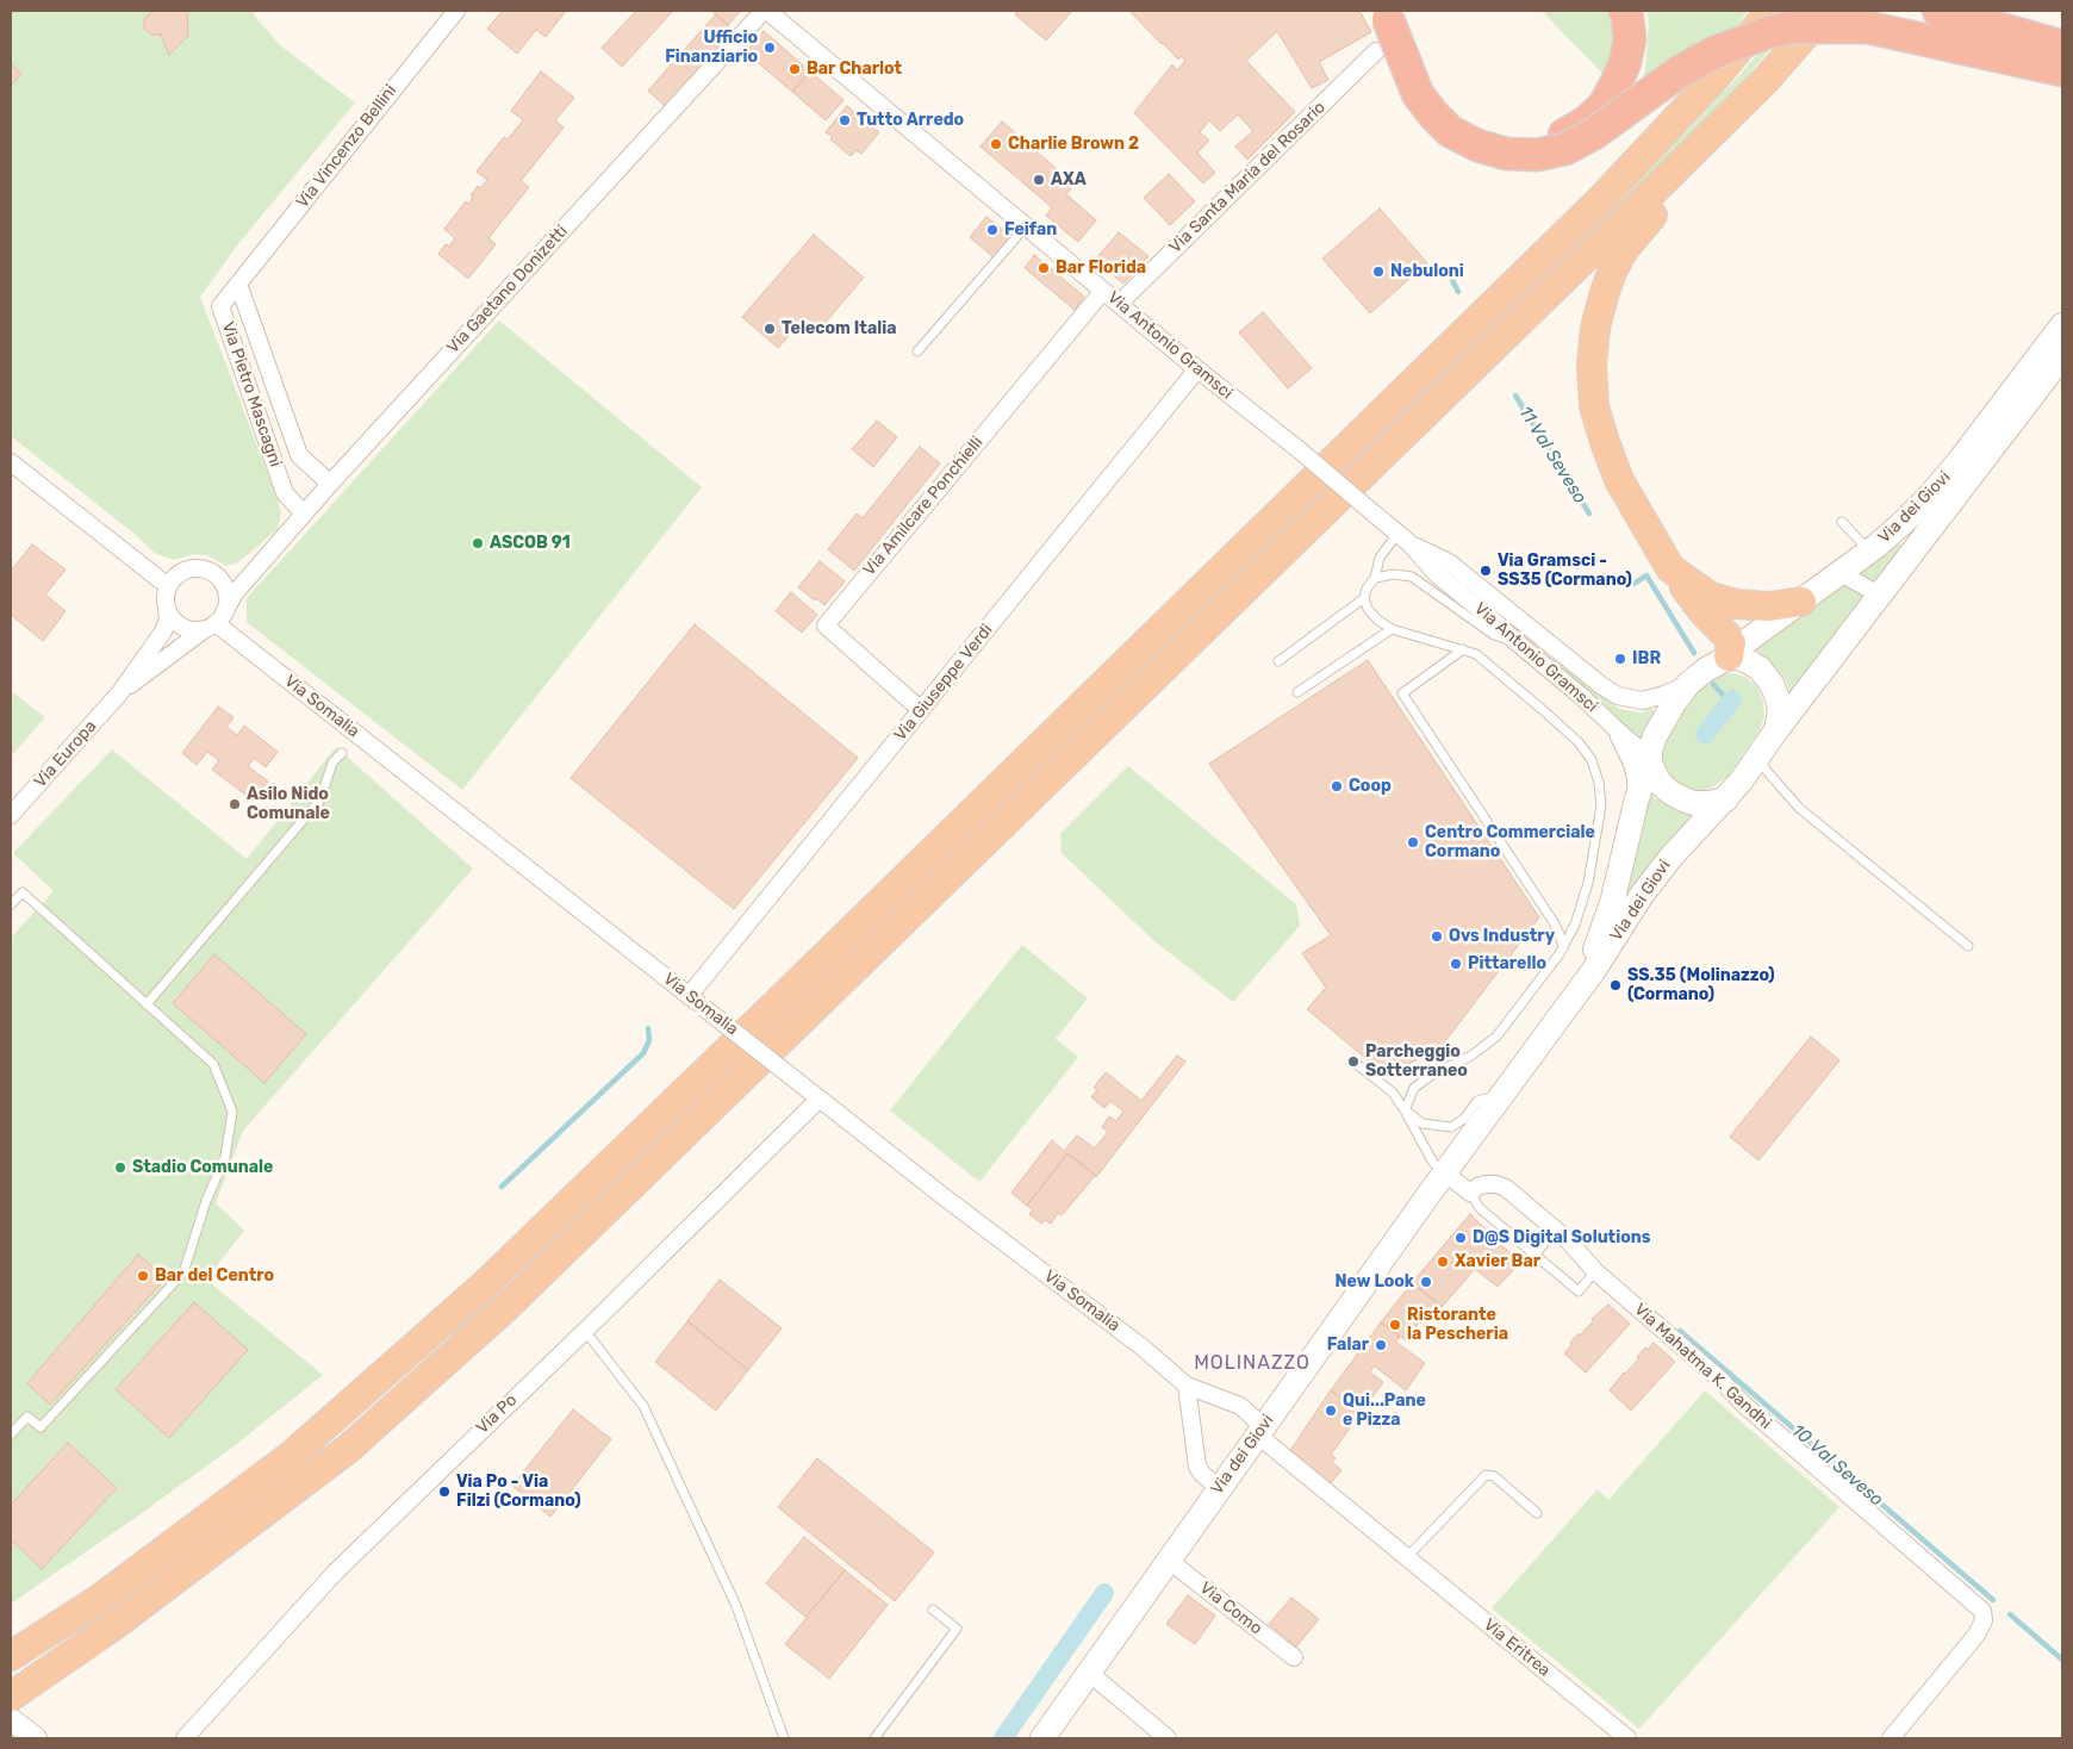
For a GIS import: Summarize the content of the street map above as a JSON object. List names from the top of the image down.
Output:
{
  "streets": {
    "main road": ["Via dei Giovi"],
    "street": [
      "Via Vincenzo Bellini",
      "Via Santa Maria del Rosario",
      "Via Gaetano Donizetti",
      "Via Antonio Gramsci",
      "Via Pietro Mascagni",
      "Via Amilcare Ponchielli",
      "Via Giuseppe Verdi",
      "Via Somalia",
      "Via Europa",
      "Via Mahatma K. Gandhi",
      "Via Po",
      "Via Como",
      "Via Eritrea"
    ]
  },
  "crossings": [
    ["Via Vincenzo Bellini", "Via Pietro Mascagni"],
    ["Via Santa Maria del Rosario", "Via Antonio Gramsci"],
    ["Via Gaetano Donizetti", "Via Antonio Gramsci"],
    ["Via Gaetano Donizetti", "Via Pietro Mascagni"],
    ["Via Gaetano Donizetti", "Via Somalia"],
    ["Via Gaetano Donizetti", "Via Europa"],
    ["Via Antonio Gramsci", "Via Amilcare Ponchielli"],
    ["Via Antonio Gramsci", "Via dei Giovi"],
    ["Via Antonio Gramsci", "Via Giuseppe Verdi"],
    ["Via Amilcare Ponchielli", "Via Giuseppe Verdi"],
    ["Via dei Giovi", "Via Somalia"],
    ["Via dei Giovi", "Via Como"],
    ["Via dei Giovi", "Via Eritrea"],
    ["Via Giuseppe Verdi", "Via Somalia"],
    ["Via Somalia", "Via Europa"],
    ["Via Somalia", "Via Po"],
    ["Via Somalia", "Via Eritrea"]
  ],
  "districts": ["MOLINAZZO"],
  "water": ["11 Val Seveso", "10 Val Seveso"],
  "places": [
    "Ufficio Finanziario",
    "Bar Charlot",
    "Tutto Arredo",
    "Charlie Brown 2",
    "AXA",
    "Feifan",
    "Bar Florida",
    "Nebuloni",
    "Telecom Italia",
    "ASCOB 91",
    "Via Gramsci - SS35 (Cormano)",
    "IBR",
    "Coop",
    "Asilo Nido Comunale",
    "Centro Commerciale Cormano",
    "Ovs Industry",
    "Pittarello",
    "SS.35 (Molinazzo) (Cormano)",
    "Parcheggio Sotterraneo",
    "Stadio Comunale",
    "D@S Digital Solutions",
    "Xavier Bar",
    "Bar del Centro",
    "New Look",
    "Ristorante la Pescheria",
    "Falar",
    "Qui...Pane e Pizza",
    "Via Po - Via Filzi (Cormano)"
  ]
}
